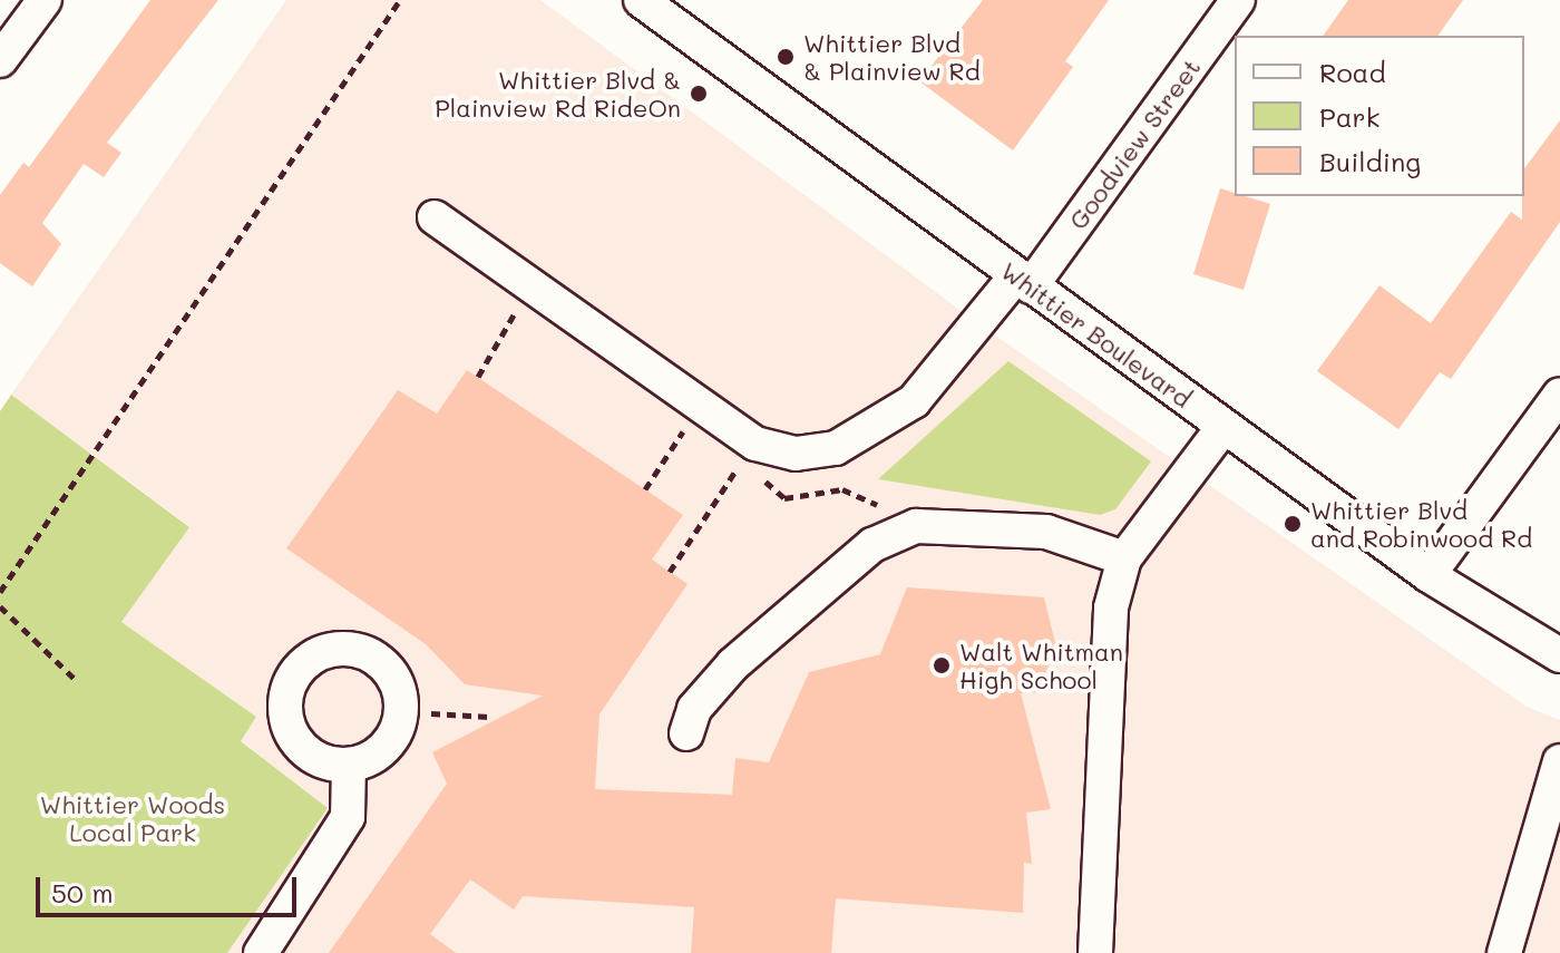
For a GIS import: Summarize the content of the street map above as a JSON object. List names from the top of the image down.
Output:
{
  "streets": {
    "street": ["Goodview Street", "Whittier Boulevard"]
  },
  "crossings": [
    ["Goodview Street", "Whittier Boulevard"]
  ],
  "parks": ["Whittier Woods Local Park"],
  "places": [
    "Whittier Blvd & Plainview Rd",
    "Whittier Blvd & Plainview Rd RideOn",
    "Whittier Blvd and Robinwood Rd",
    "Walt Whitman High School"
  ],
  "legend": ["Road", "Park", "Building"],
  "scale_bar": "50 m"
}
